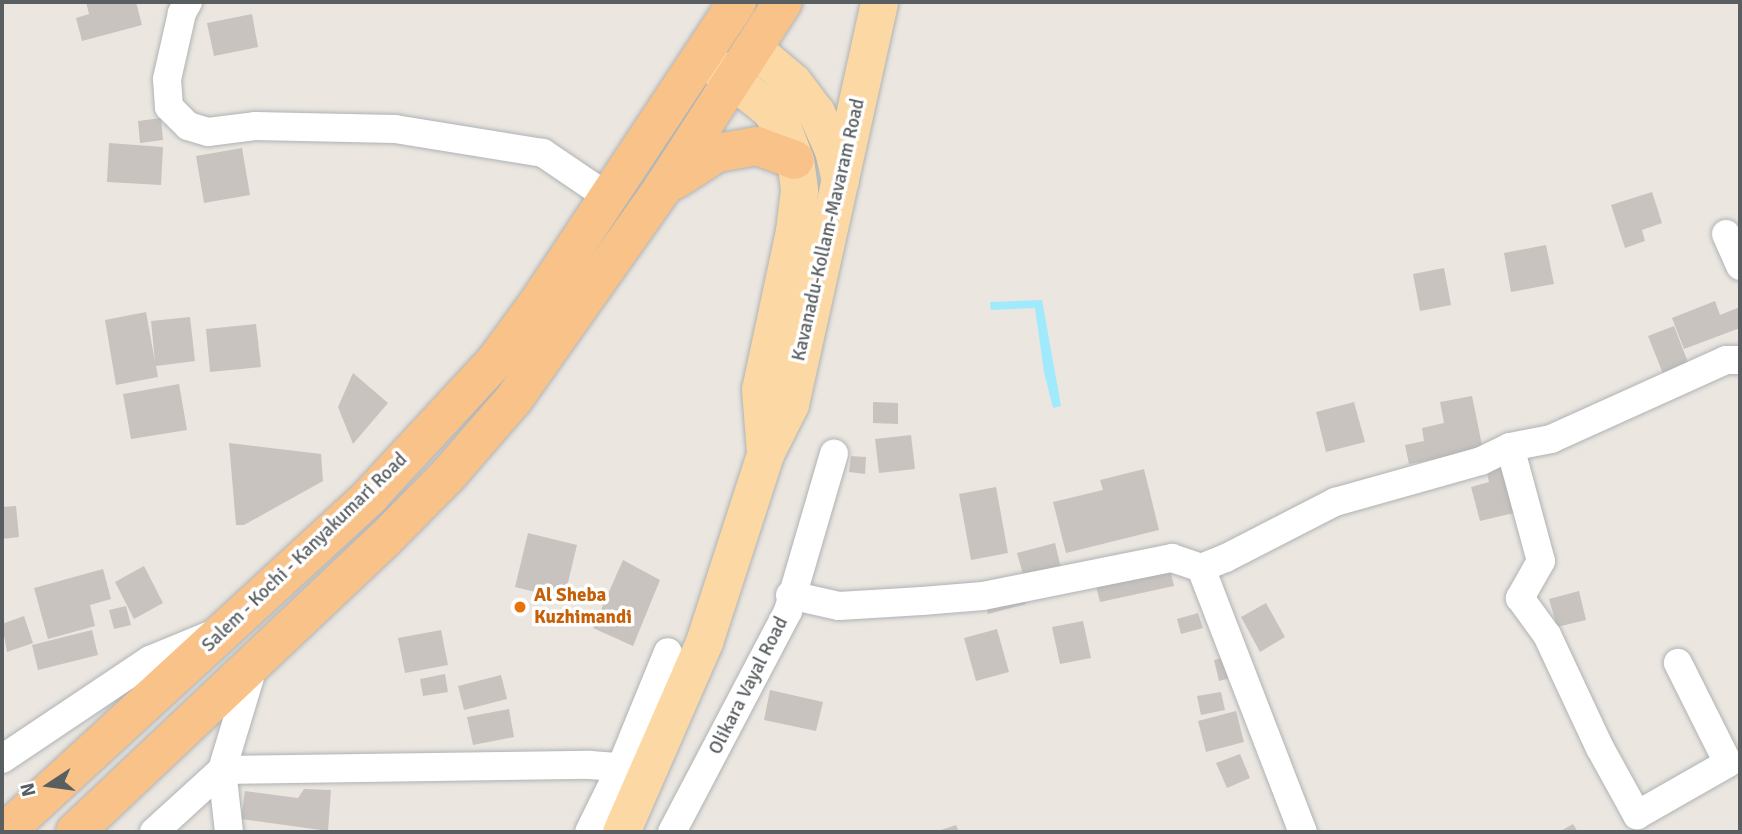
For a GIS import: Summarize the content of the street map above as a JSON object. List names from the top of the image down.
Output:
{
  "streets": {
    "highway": ["Salem - Kochi - Kanyakumari Road"],
    "main road": ["Kavanadu-Kollam-Mavaram Road"],
    "street": ["Olikara Vayal Road"]
  },
  "crossings": [
    ["Kavanadu-Kollam-Mavaram Road", "Salem - Kochi - Kanyakumari Road"]
  ],
  "places": ["Al Sheba Kuzhimandi"],
  "north": "left"
}
